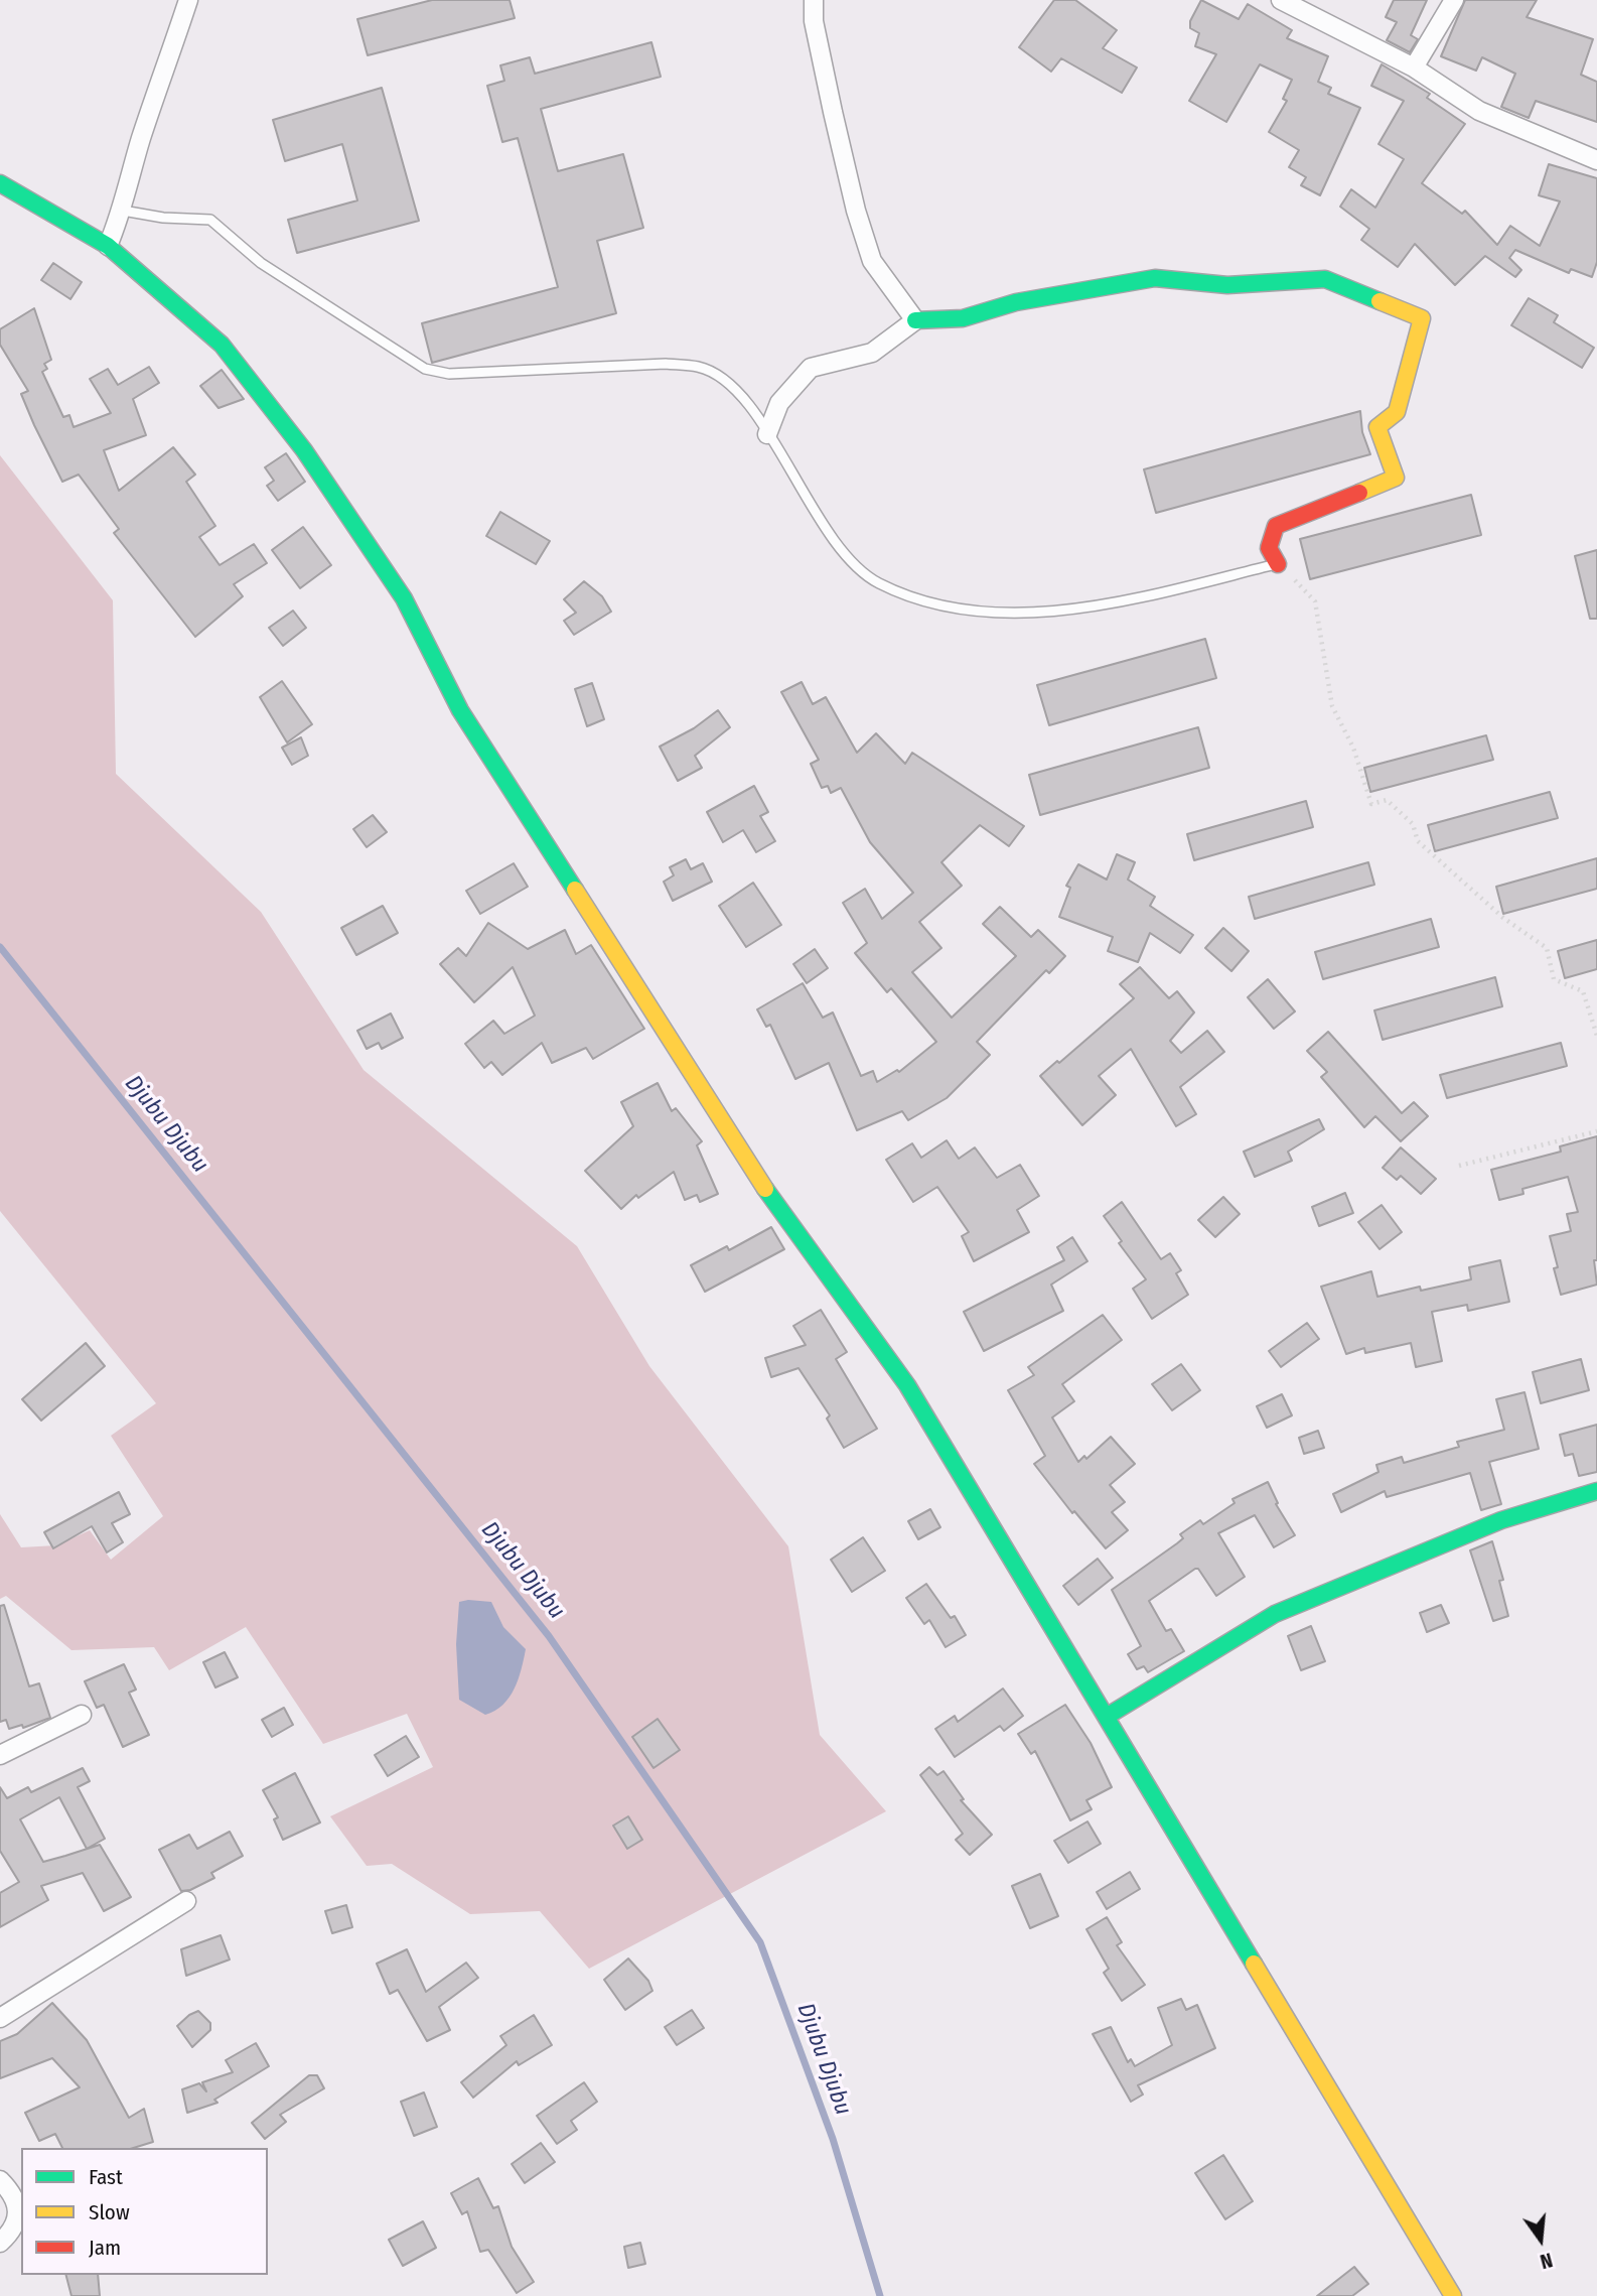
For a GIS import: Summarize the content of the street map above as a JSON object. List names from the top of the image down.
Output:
{
  "water": ["Djubu Djubu"],
  "legend": ["Fast", "Slow", "Jam"],
  "north": "bottom"
}
